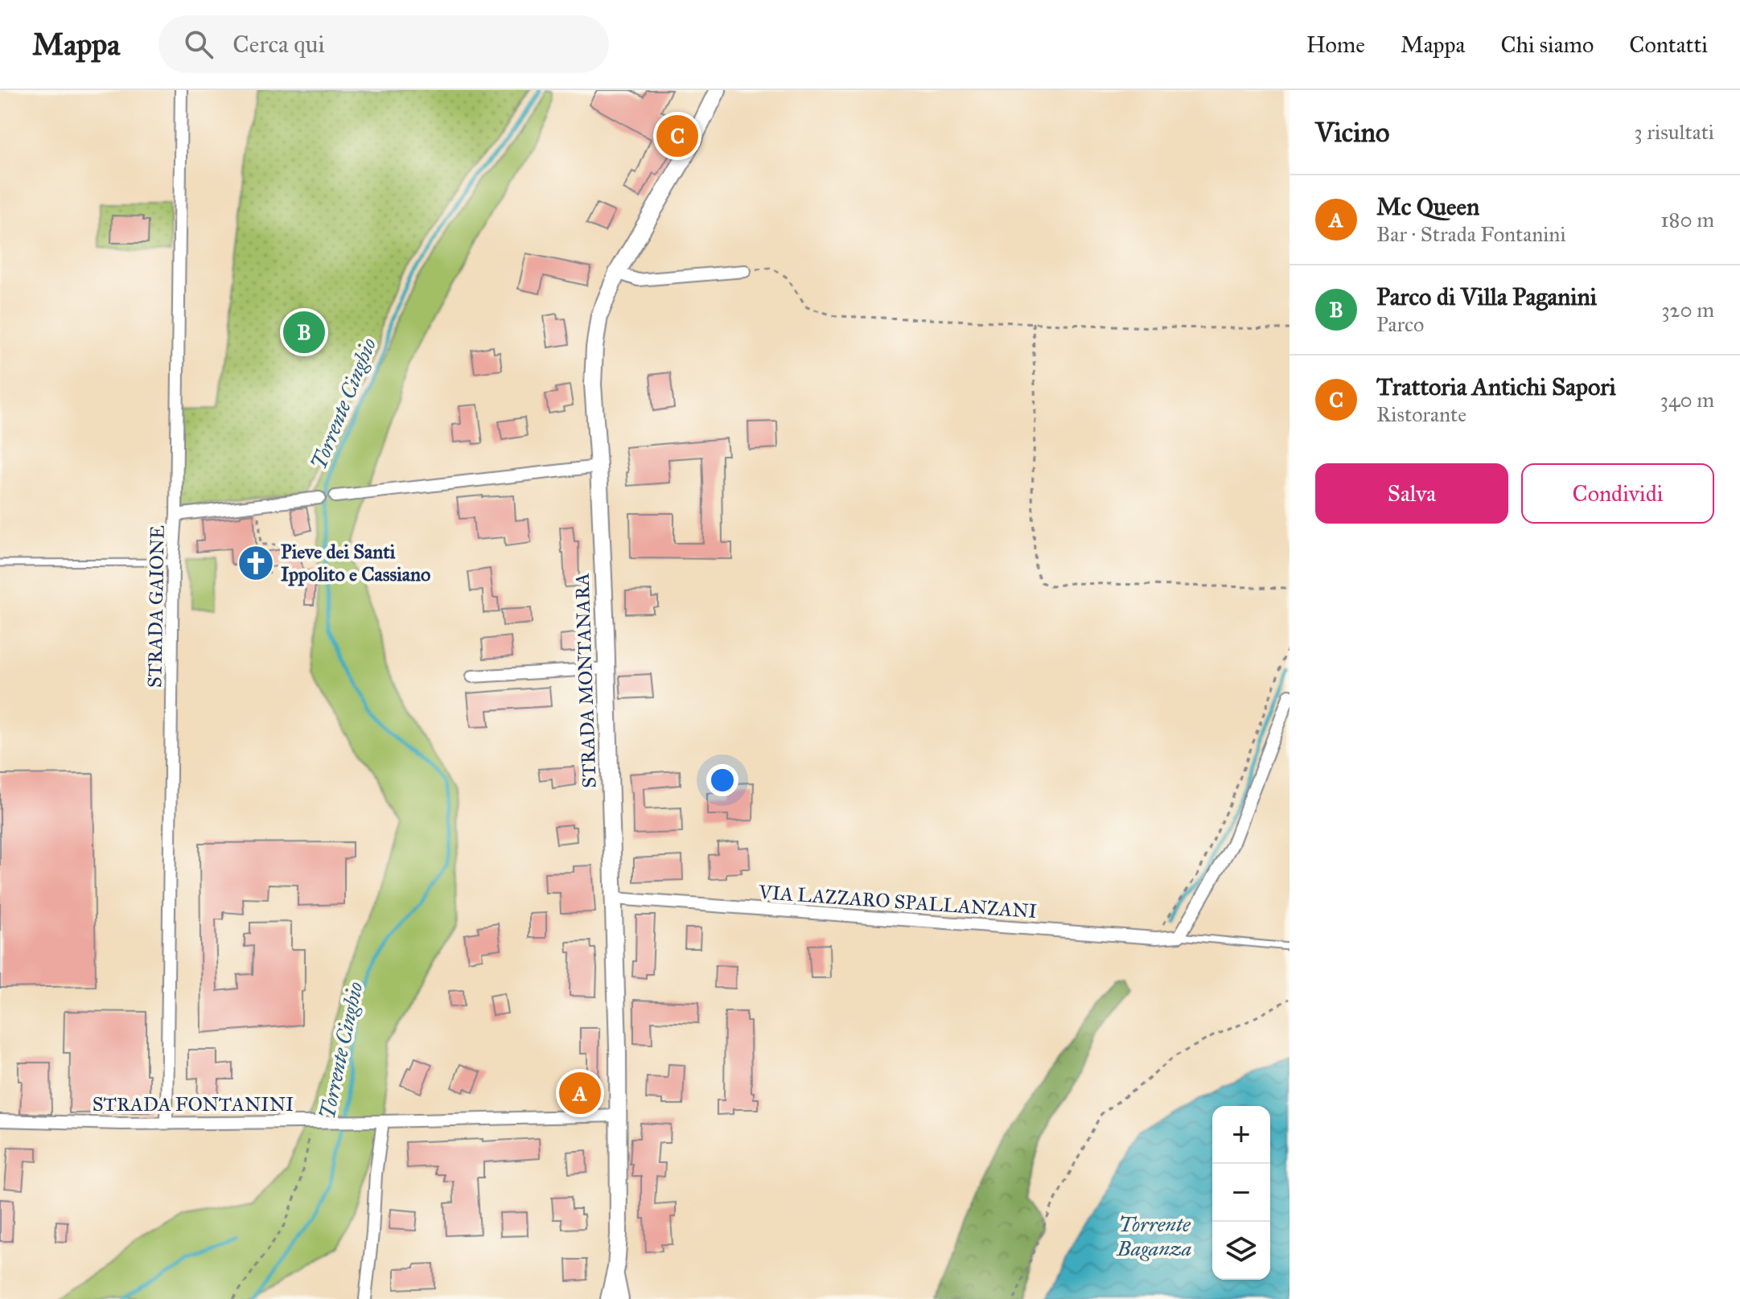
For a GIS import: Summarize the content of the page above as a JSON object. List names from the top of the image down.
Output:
{
  "streets": {
    "main road": ["STRADA MONTANARA"],
    "street": ["STRADA GAIONE", "VIA LAZZARO SPALLANZANI", "STRADA FONTANINI"]
  },
  "crossings": [
    ["STRADA GAIONE", "STRADA FONTANINI"],
    ["STRADA MONTANARA", "VIA LAZZARO SPALLANZANI"],
    ["STRADA MONTANARA", "STRADA FONTANINI"]
  ],
  "water": ["Torrente Cinghio", "Torrente Baganza"],
  "places": {
    "church": ["Pieve dei Santi Ippolito e Cassiano"]
  },
  "page": {
    "header": "Mappa",
    "search": "Cerca qui",
    "nav": [
      "Home",
      "Mappa",
      "Chi siamo",
      "Contatti"
    ],
    "heading": ["Vicino", "3 risultati"],
    "pins": ["C", "B", "A"],
    "list": [
      {
        "mark": "A",
        "name": "Mc Queen",
        "note": "Bar · Strada Fontanini",
        "value": "180 m"
      },
      {
        "mark": "B",
        "name": "Parco di Villa Paganini",
        "note": "Parco",
        "value": "320 m"
      },
      {
        "mark": "C",
        "name": "Trattoria Antichi Sapori",
        "note": "Ristorante",
        "value": "340 m"
      }
    ],
    "buttons": ["Salva", "Condividi"],
    "map_buttons": ["+", "−"]
  }
}
